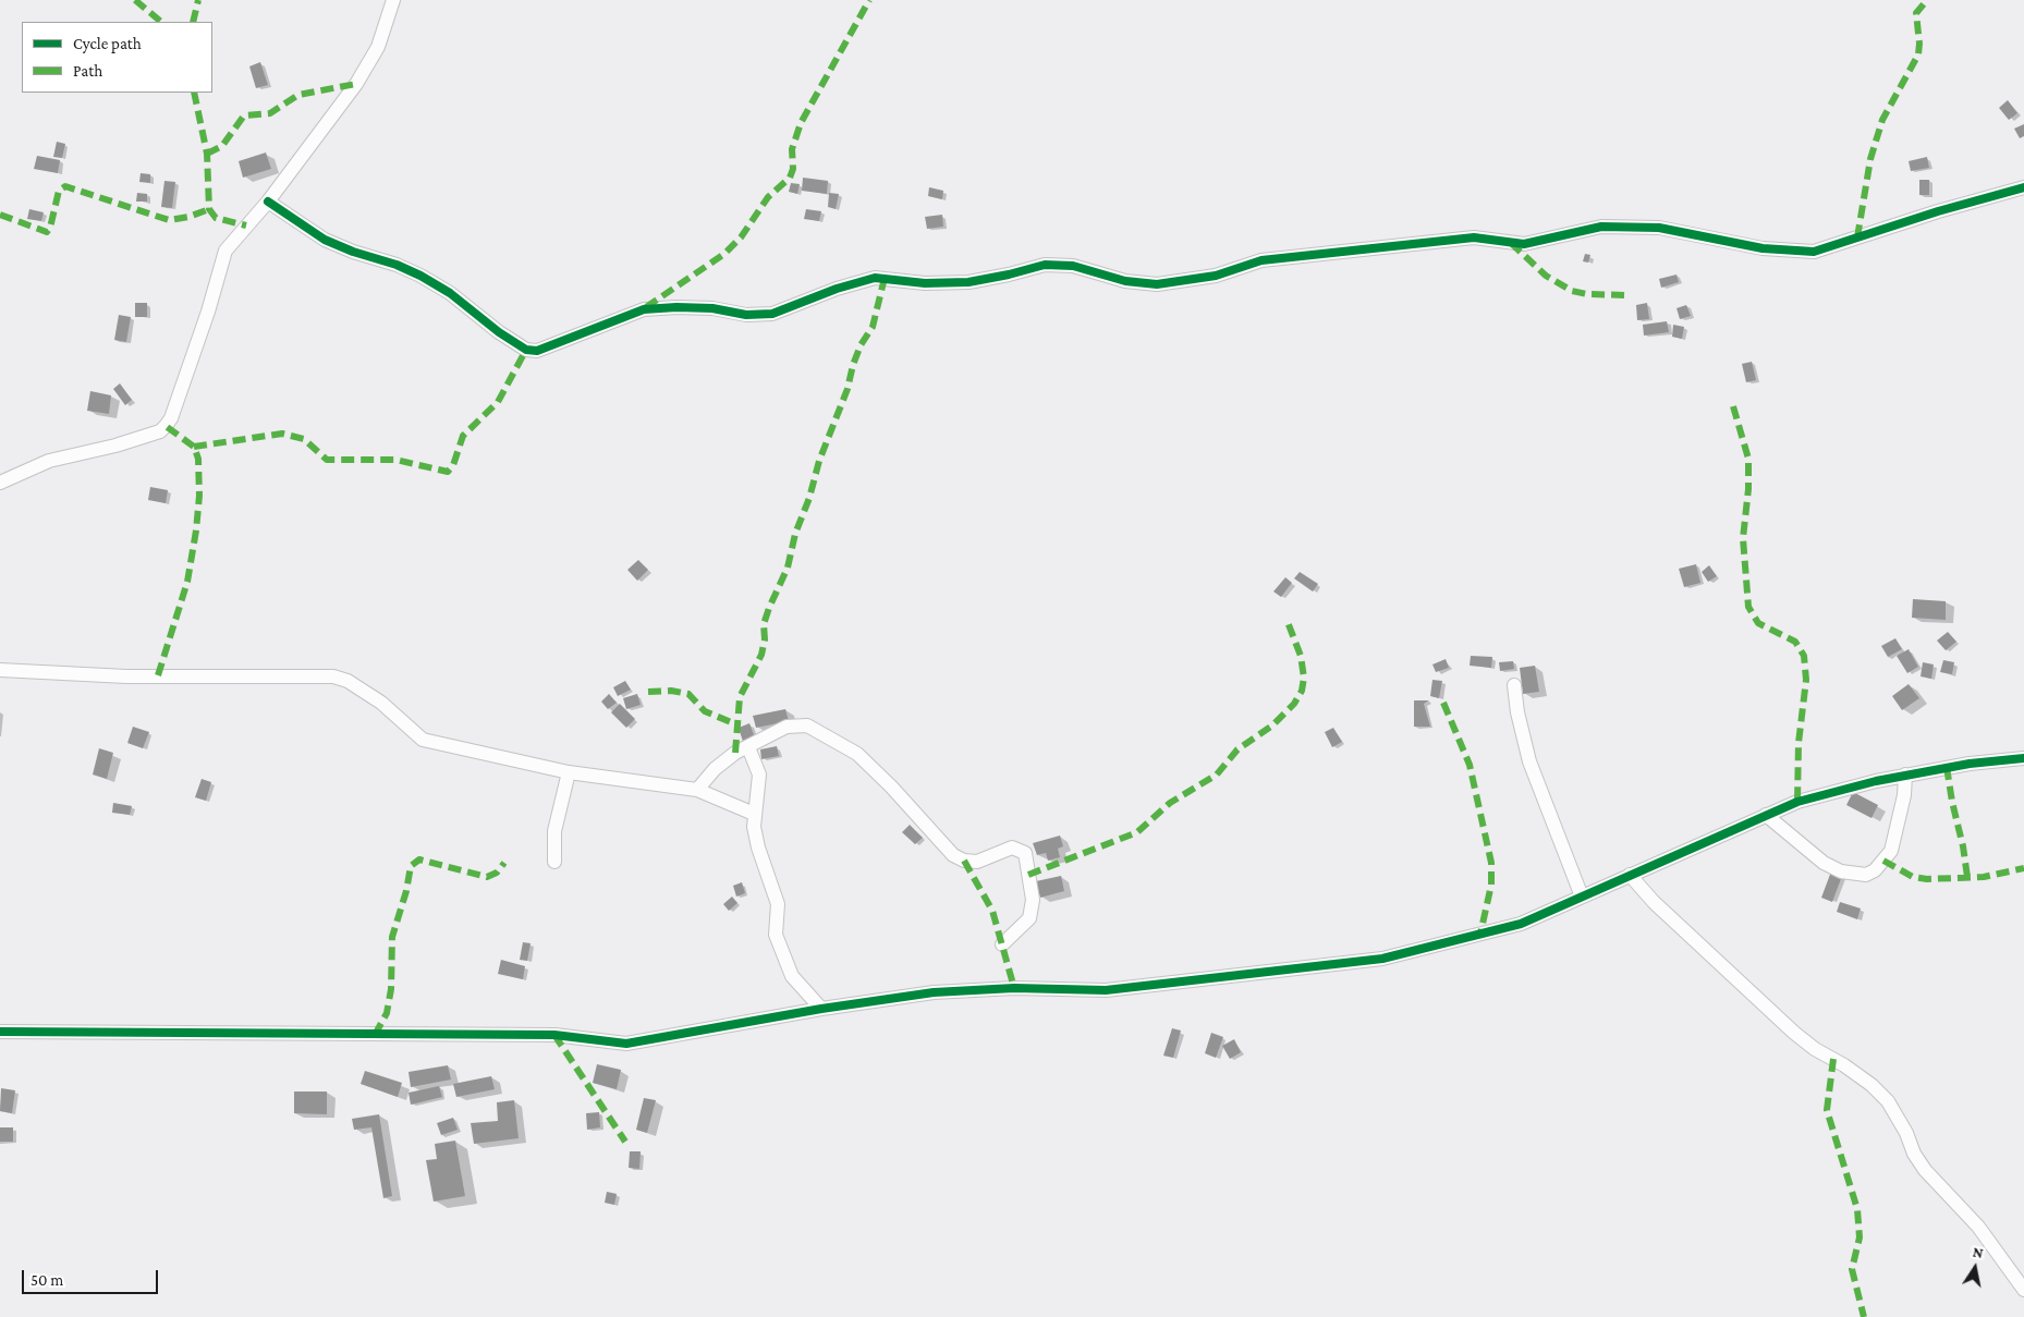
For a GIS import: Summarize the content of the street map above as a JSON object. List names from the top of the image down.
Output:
{
  "legend": ["Cycle path", "Path"],
  "scale_bar": "50 m",
  "north": "top"
}
